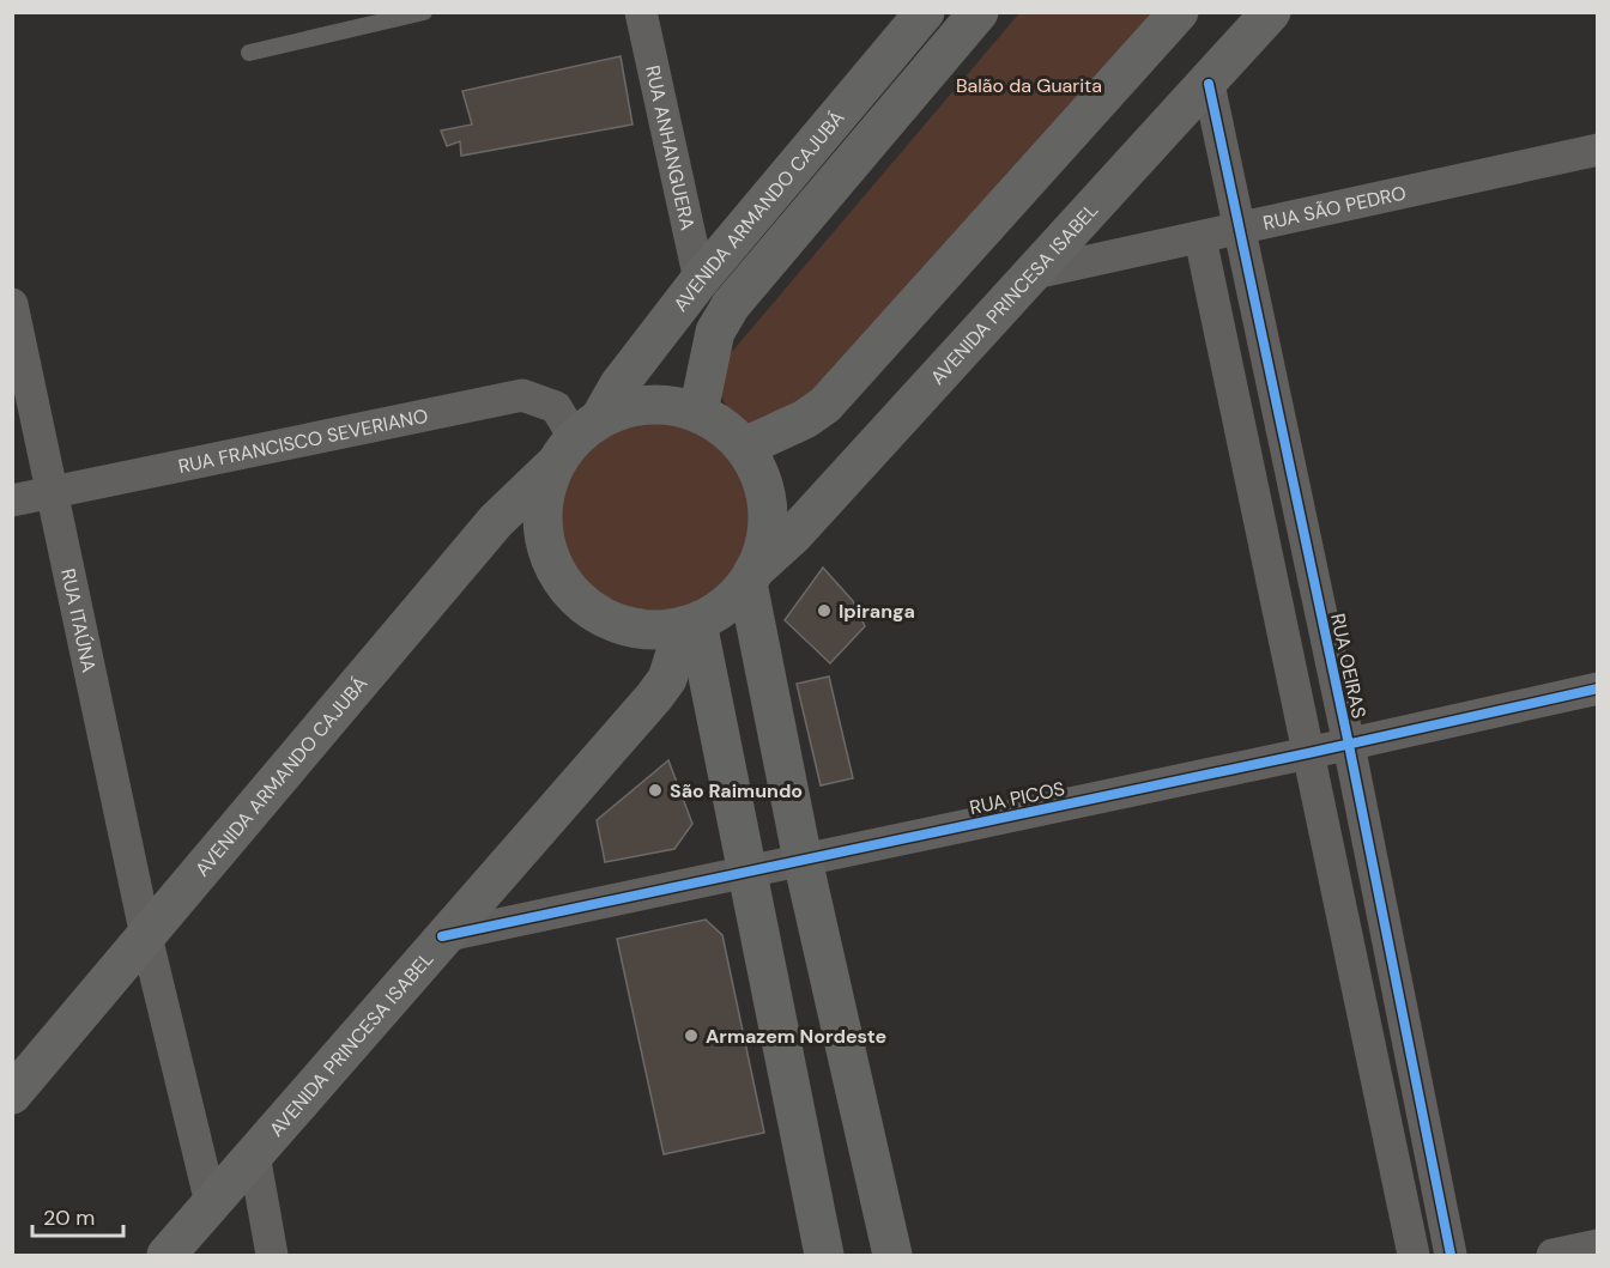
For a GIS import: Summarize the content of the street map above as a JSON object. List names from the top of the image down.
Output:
{
  "streets": {
    "main road": ["AVENIDA ARMANDO CAJUBÁ", "AVENIDA PRINCESA ISABEL"],
    "street": [
      "RUA ANHANGUERA",
      "RUA SÃO PEDRO",
      "RUA FRANCISCO SEVERIANO",
      "RUA ITAÚNA",
      "RUA OEIRAS",
      "RUA PICOS"
    ]
  },
  "crossings": [
    ["RUA ANHANGUERA", "AVENIDA ARMANDO CAJUBÁ"],
    ["RUA SÃO PEDRO", "AVENIDA PRINCESA ISABEL"],
    ["RUA SÃO PEDRO", "RUA OEIRAS"],
    ["AVENIDA ARMANDO CAJUBÁ", "AVENIDA PRINCESA ISABEL"],
    ["AVENIDA ARMANDO CAJUBÁ", "RUA FRANCISCO SEVERIANO"],
    ["AVENIDA ARMANDO CAJUBÁ", "RUA ITAÚNA"],
    ["AVENIDA PRINCESA ISABEL", "RUA FRANCISCO SEVERIANO"],
    ["AVENIDA PRINCESA ISABEL", "RUA ITAÚNA"],
    ["AVENIDA PRINCESA ISABEL", "RUA OEIRAS"],
    ["AVENIDA PRINCESA ISABEL", "RUA PICOS"],
    ["RUA FRANCISCO SEVERIANO", "RUA ITAÚNA"],
    ["RUA OEIRAS", "RUA PICOS"]
  ],
  "parks": ["Balão da Guarita"],
  "places": ["Ipiranga", "São Raimundo", "Armazem Nordeste"],
  "scale_bar": "20 m"
}
